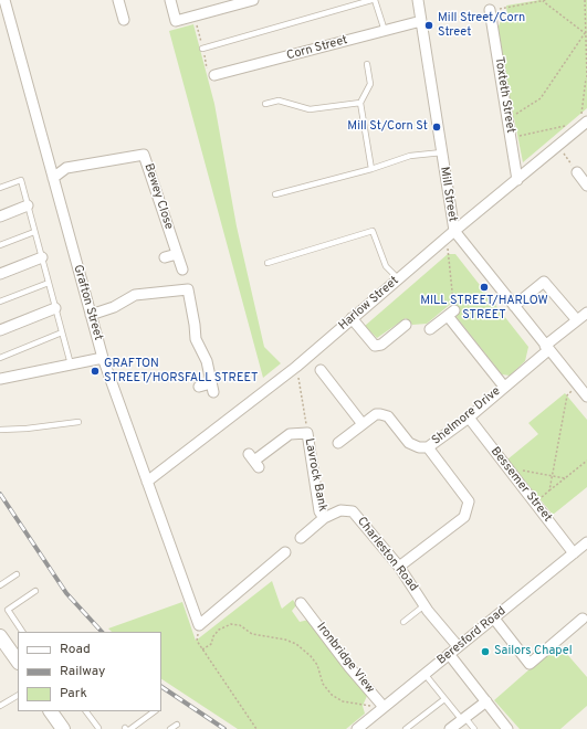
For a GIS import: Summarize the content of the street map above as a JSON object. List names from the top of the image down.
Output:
{
  "streets": {
    "street": [
      "Corn Street",
      "Toxteth Street",
      "Mill Street",
      "Bewey Close",
      "Grafton Street",
      "Harlow Street",
      "Shelmore Drive",
      "Lavrock Bank",
      "Bessemer Street",
      "Charleston Road",
      "Beresford Road",
      "Ironbridge View"
    ]
  },
  "crossings": [
    ["Corn Street", "Mill Street"],
    ["Toxteth Street", "Harlow Street"],
    ["Mill Street", "Harlow Street"],
    ["Mill Street", "Shelmore Drive"],
    ["Bewey Close", "Grafton Street"],
    ["Grafton Street", "Harlow Street"],
    ["Harlow Street", "Lavrock Bank"],
    ["Shelmore Drive", "Bessemer Street"],
    ["Lavrock Bank", "Charleston Road"],
    ["Bessemer Street", "Beresford Road"],
    ["Charleston Road", "Beresford Road"],
    ["Beresford Road", "Ironbridge View"]
  ],
  "places": [
    "Mill Street/Corn Street",
    "Mill St/Corn St",
    "MILL STREET/HARLOW STREET",
    "GRAFTON STREET/HORSFALL STREET",
    "Sailors Chapel"
  ],
  "legend": ["Road", "Railway", "Park"]
}
